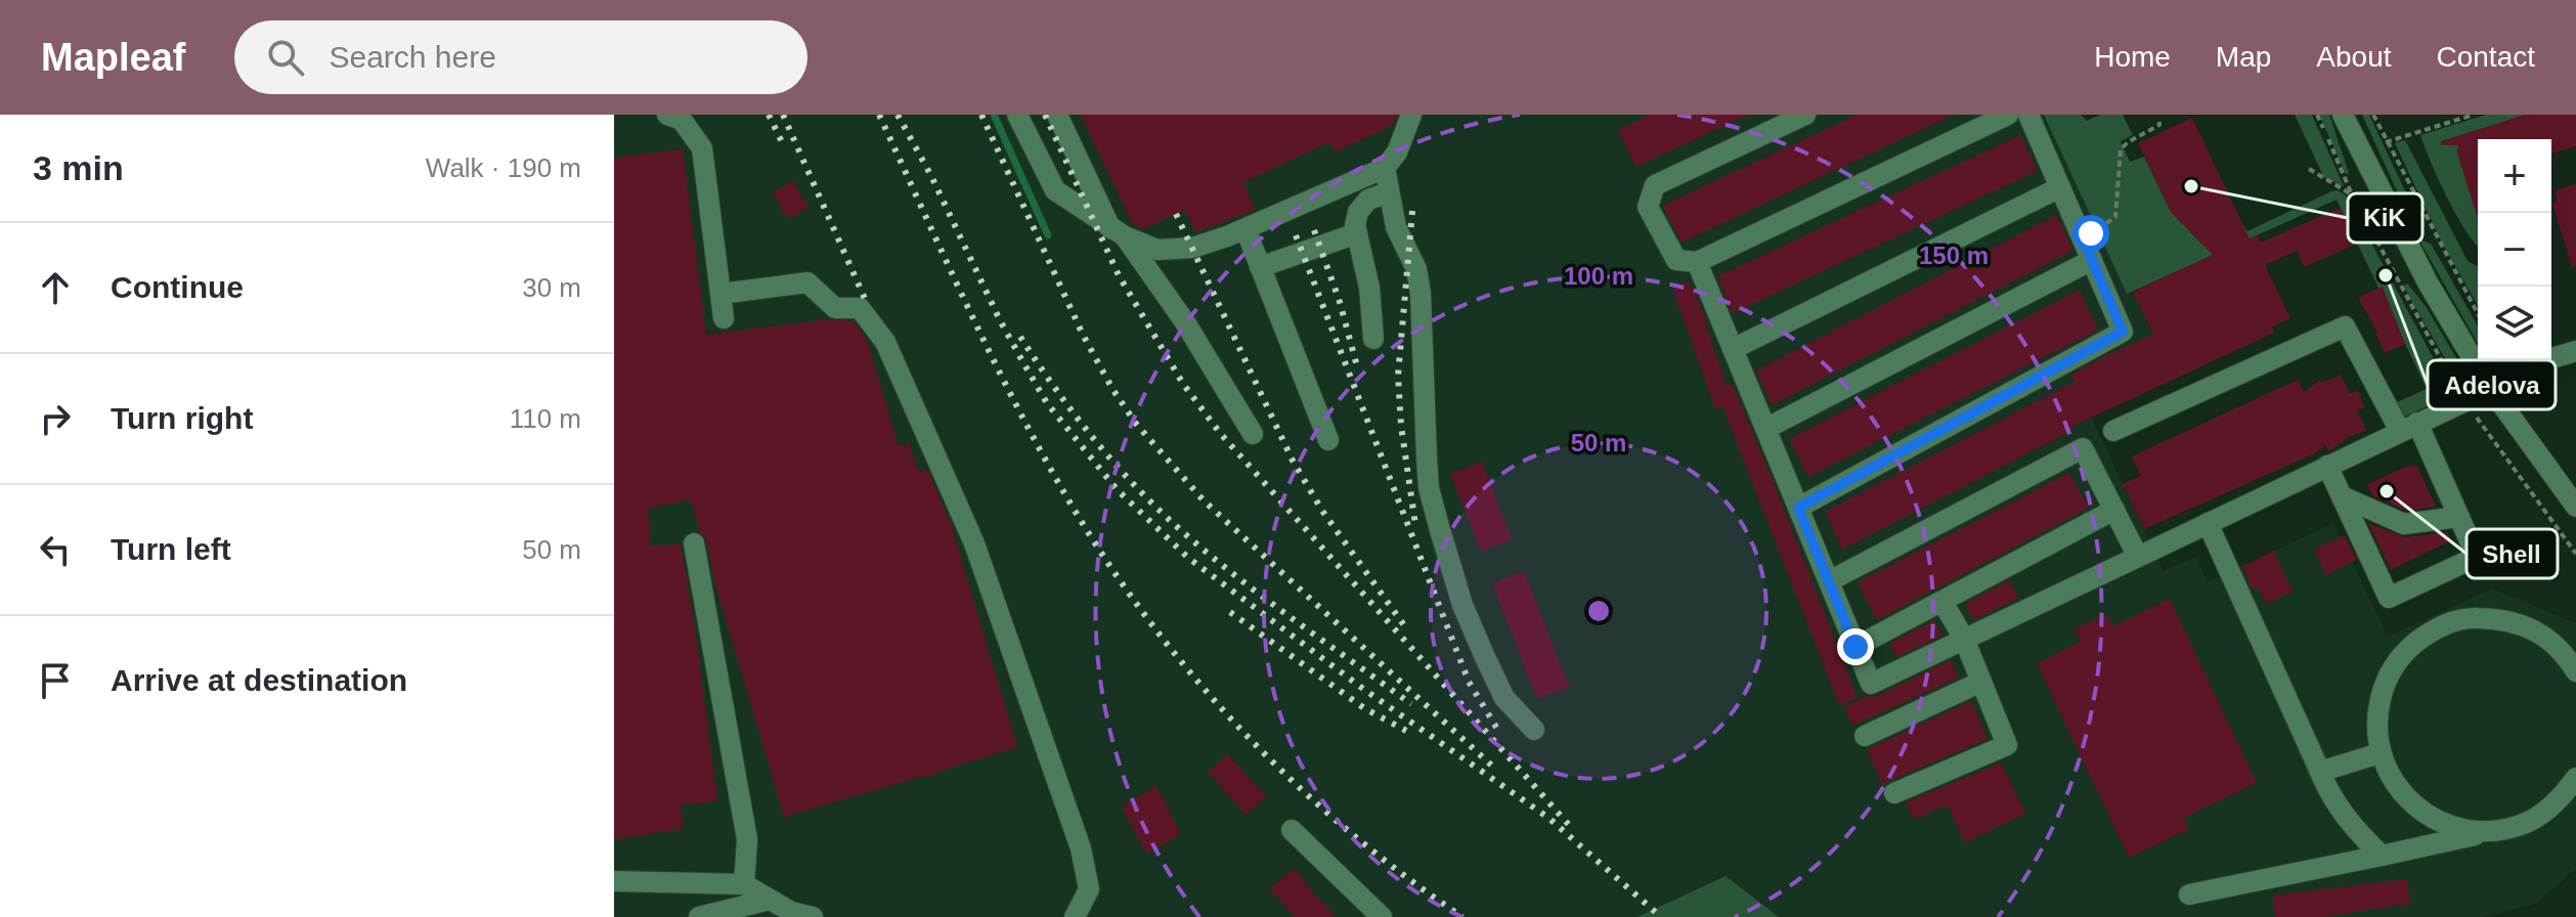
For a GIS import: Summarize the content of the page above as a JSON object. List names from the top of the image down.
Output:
{
  "places": ["KiK", "Adelova", "Shell"],
  "page": {
    "header": "Mapleaf",
    "search": "Search here",
    "nav": [
      "Home",
      "Map",
      "About",
      "Contact"
    ],
    "heading": ["3 min", "Walk · 190 m"],
    "map_buttons": ["+", "−"],
    "list": [
      ["Continue", "30 m"],
      ["Turn right", "110 m"],
      ["Turn left", "50 m"],
      "Arrive at destination"
    ]
  },
  "rings": ["150 m", "100 m", "50 m"]
}
